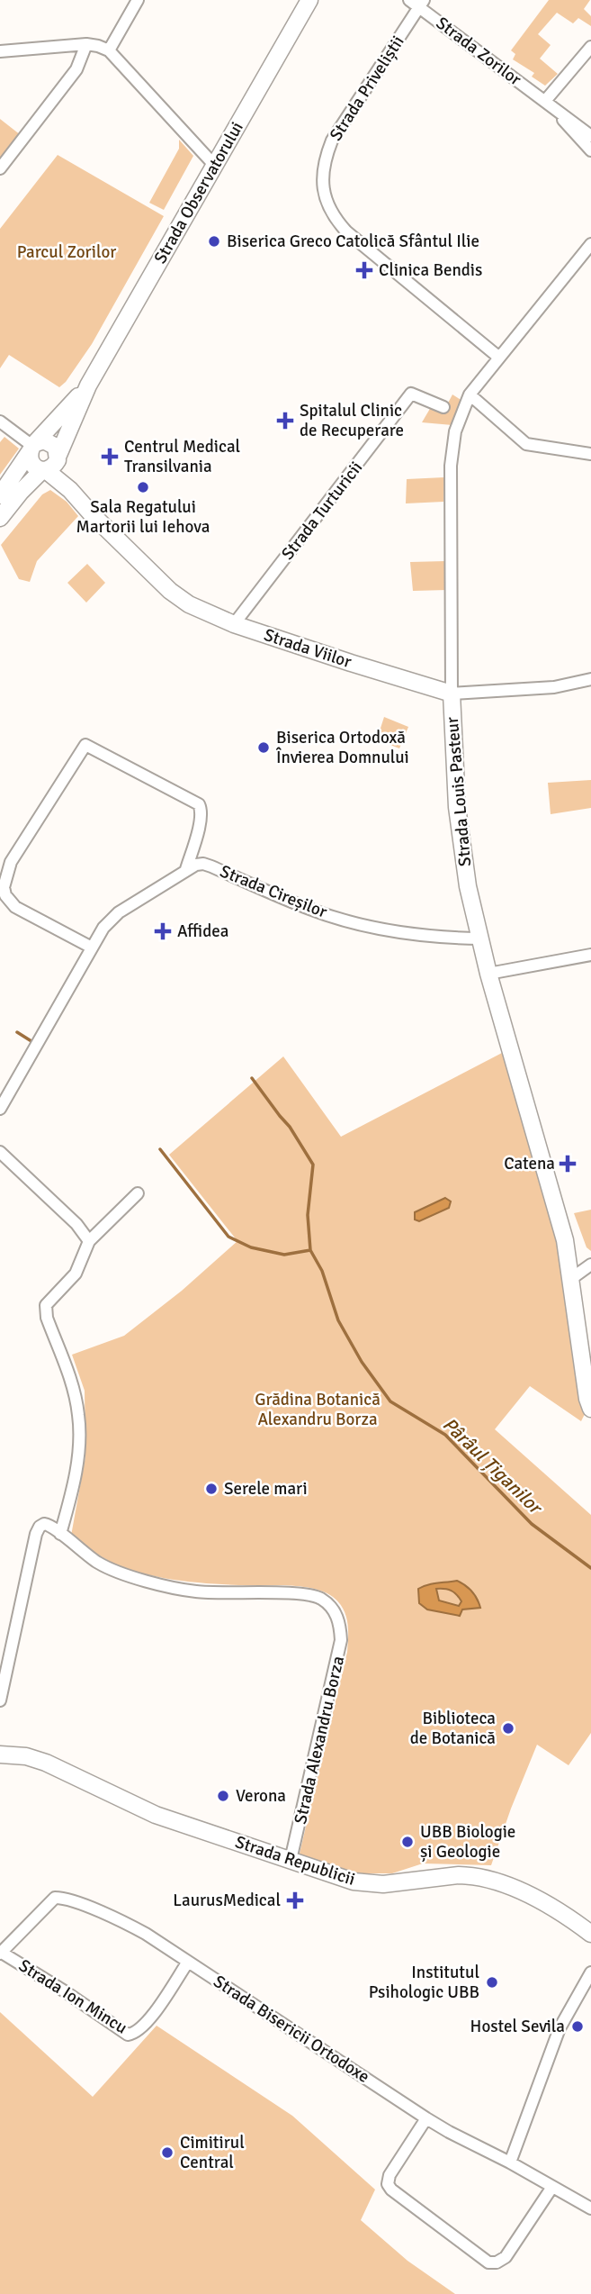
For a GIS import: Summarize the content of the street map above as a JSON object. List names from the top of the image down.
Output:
{
  "streets": {
    "street": [
      "Strada Zorilor",
      "Strada Priveliștii",
      "Strada Observatorului",
      "Strada Turturicii",
      "Strada Viilor",
      "Strada Louis Pasteur",
      "Strada Cireșilor",
      "Strada Alexandru Borza",
      "Strada Republicii",
      "Strada Ion Mincu",
      "Strada Bisericii Ortodoxe"
    ]
  },
  "crossings": [
    ["Strada Zorilor", "Strada Priveliștii"],
    ["Strada Priveliștii", "Strada Louis Pasteur"],
    ["Strada Observatorului", "Strada Viilor"],
    ["Strada Turturicii", "Strada Viilor"],
    ["Strada Viilor", "Strada Louis Pasteur"],
    ["Strada Louis Pasteur", "Strada Cireșilor"],
    ["Strada Alexandru Borza", "Strada Republicii"],
    ["Strada Ion Mincu", "Strada Bisericii Ortodoxe"]
  ],
  "water": ["Pârâul Țiganilor"],
  "parks": ["Parcul Zorilor", "Grădina Botanică Alexandru Borza"],
  "places": {
    "other": [
      "Biserica Greco Catolică Sfântul Ilie",
      "Sala Regatului Martorii lui Iehova",
      "Biserica Ortodoxă Învierea Domnului",
      "Serele mari",
      "Biblioteca de Botanică",
      "Verona",
      "UBB Biologie și Geologie",
      "Institutul Psihologic UBB",
      "Hostel Sevila",
      "Cimitirul Central"
    ],
    "health": [
      "Clinica Bendis",
      "Spitalul Clinic de Recuperare",
      "Centrul Medical Transilvania",
      "Affidea",
      "Catena",
      "LaurusMedical"
    ]
  }
}
